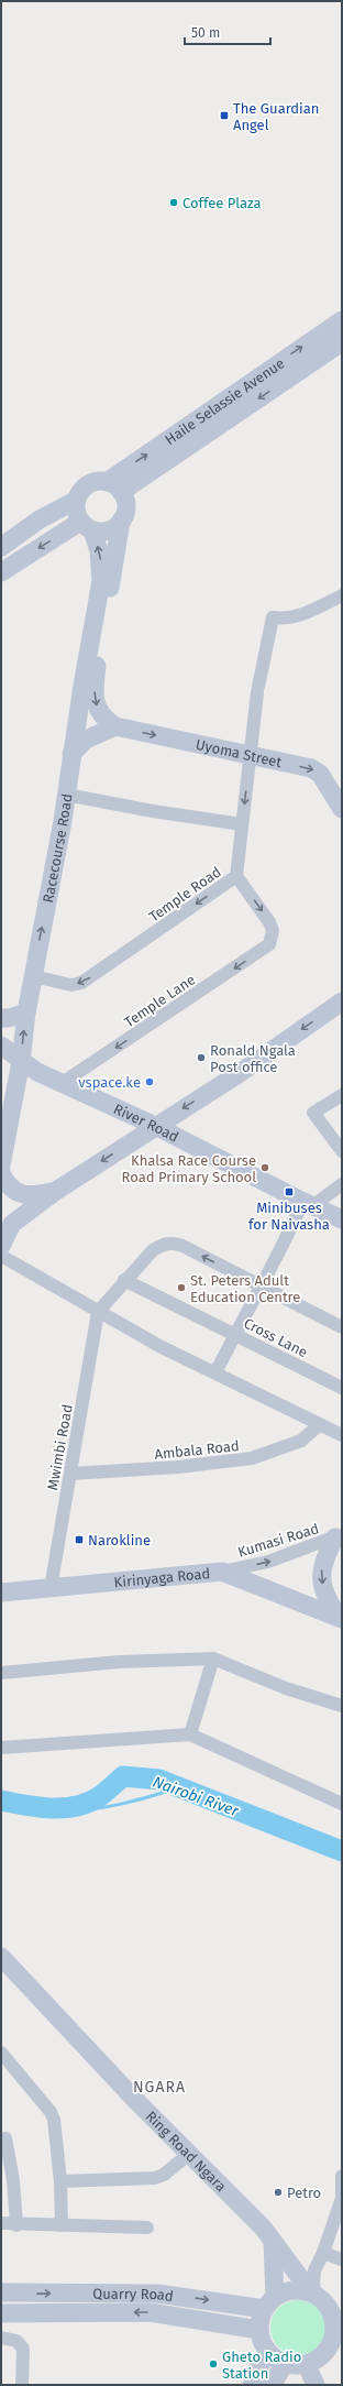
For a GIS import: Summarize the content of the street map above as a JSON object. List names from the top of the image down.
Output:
{
  "streets": {
    "main road": [
      "Haile Selassie Avenue",
      "Uyoma Street",
      "Racecourse Road",
      "River Road",
      "Kirinyaga Road",
      "Ring Road Ngara",
      "Quarry Road"
    ],
    "street": [
      "Temple Road",
      "Temple Lane",
      "Cross Lane",
      "Mwimbi Road",
      "Ambala Road",
      "Kumasi Road"
    ]
  },
  "crossings": [
    ["Haile Selassie Avenue", "Racecourse Road"],
    ["Uyoma Street", "Temple Road"],
    ["Racecourse Road", "Temple Road"],
    ["Racecourse Road", "River Road"],
    ["Temple Road", "Temple Lane"],
    ["Temple Lane", "River Road"],
    ["Mwimbi Road", "Ambala Road"],
    ["Mwimbi Road", "Kirinyaga Road"],
    ["Kumasi Road", "Kirinyaga Road"],
    ["Ring Road Ngara", "Quarry Road"]
  ],
  "one_way": [
    "Uyoma Street",
    "Temple Road",
    "Temple Lane",
    "Kumasi Road"
  ],
  "districts": ["NGARA"],
  "water": ["Nairobi River"],
  "places": {
    "transit": ["The Guardian Angel", "Minibuses for Naivasha", "Narokline"],
    "other": [
      "Coffee Plaza",
      "Ronald Ngala Post office",
      "vspace.ke",
      "Khalsa Race Course Road Primary School",
      "St. Peters Adult Education Centre",
      "Petro",
      "Gheto Radio Station"
    ]
  },
  "scale_bar": "50 m"
}
